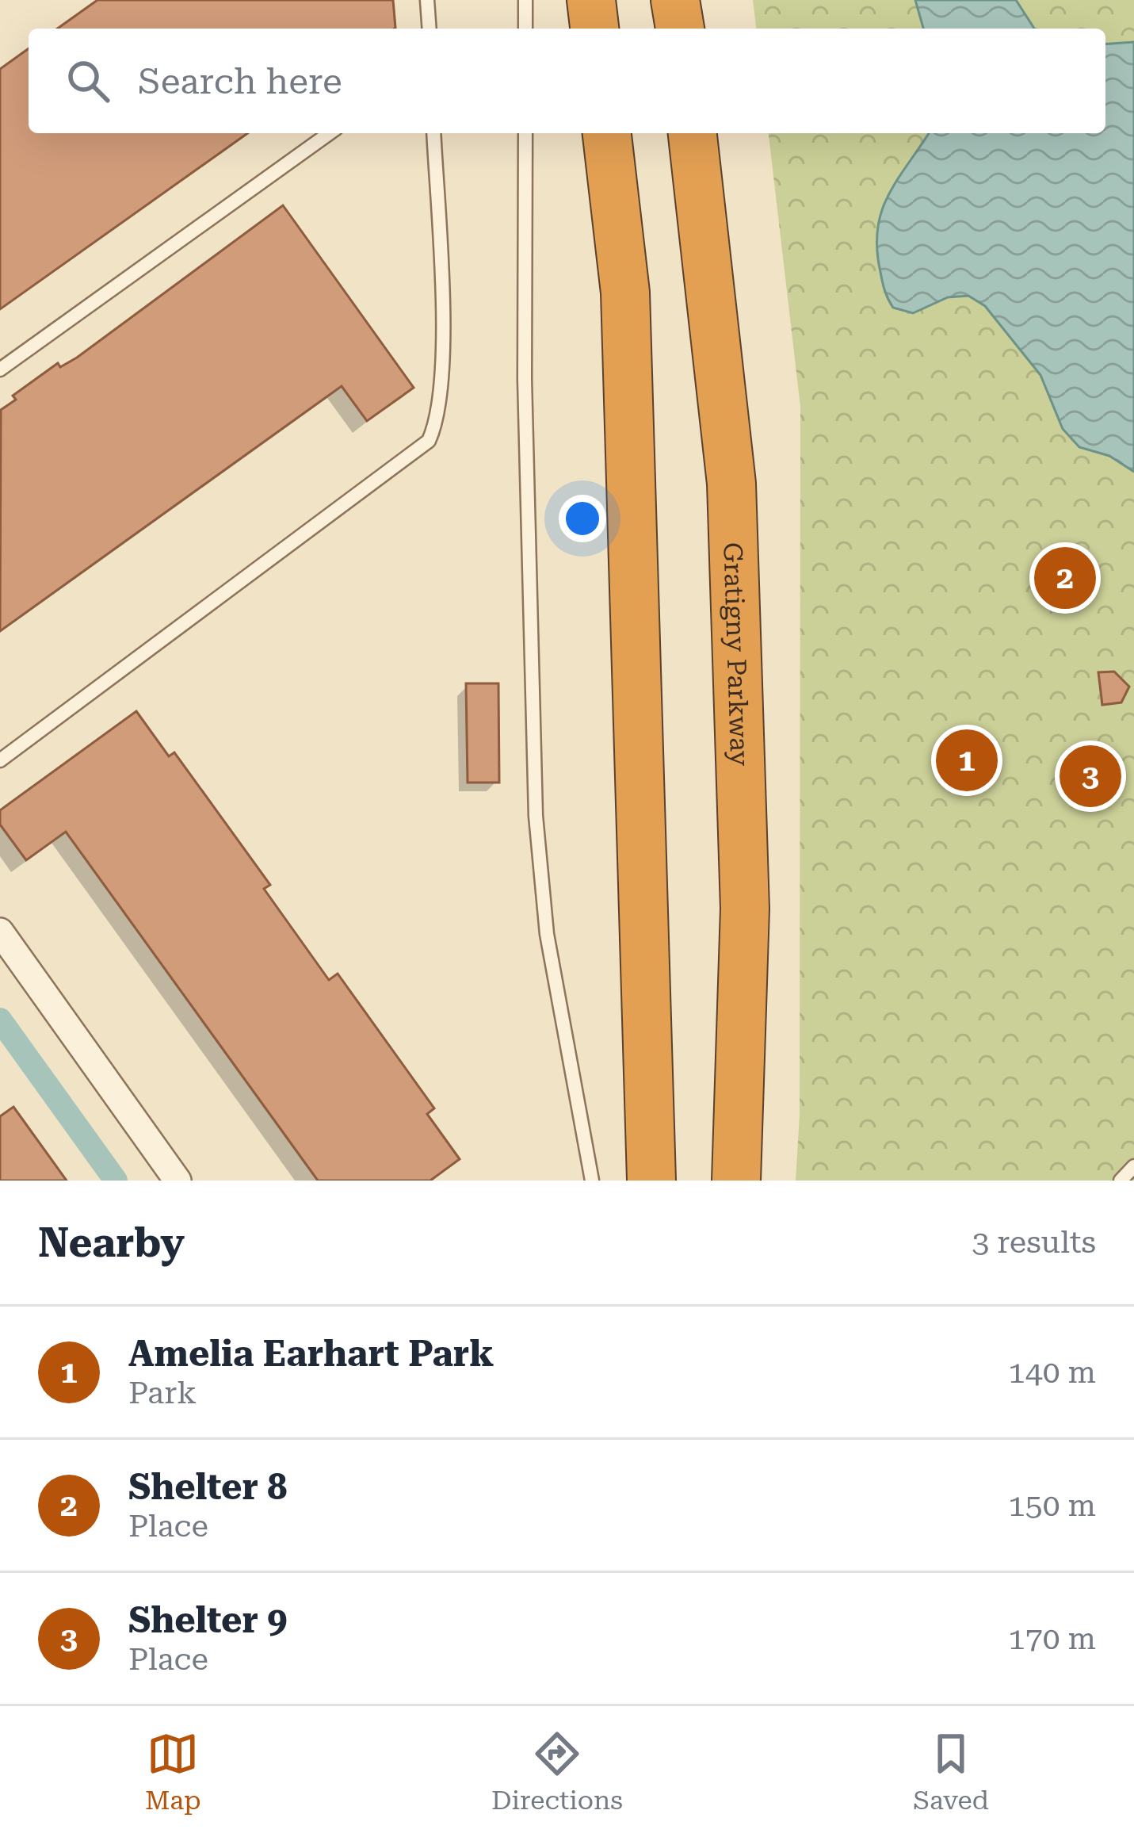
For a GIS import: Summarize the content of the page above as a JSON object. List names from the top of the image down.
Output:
{
  "streets": {
    "highway": ["Gratigny Parkway"]
  },
  "page": {
    "search": "Search here",
    "pins": ["2", "1", "3"],
    "heading": ["Nearby", "3 results"],
    "list": [
      {
        "mark": "1",
        "name": "Amelia Earhart Park",
        "note": "Park",
        "value": "140 m"
      },
      {
        "mark": "2",
        "name": "Shelter 8",
        "note": "Place",
        "value": "150 m"
      },
      {
        "mark": "3",
        "name": "Shelter 9",
        "note": "Place",
        "value": "170 m"
      }
    ],
    "nav": ["Map", "Directions", "Saved"]
  }
}
